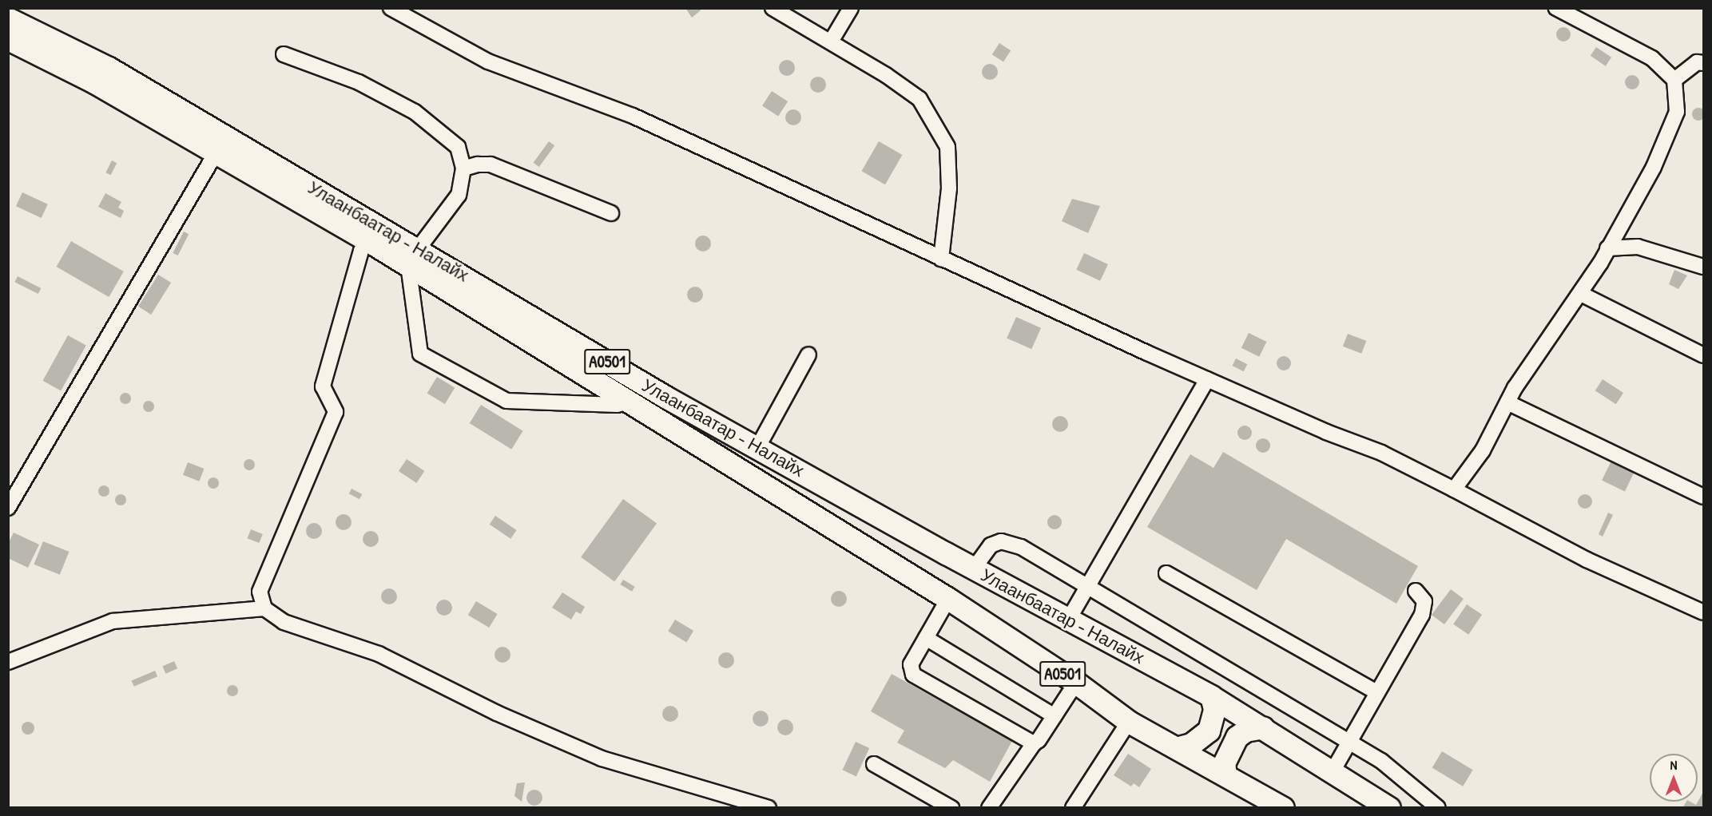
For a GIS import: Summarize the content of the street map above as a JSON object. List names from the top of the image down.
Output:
{
  "streets": {
    "highway": ["Улаанбаатар - Налайх", "A0501"]
  },
  "north": "top"
}
